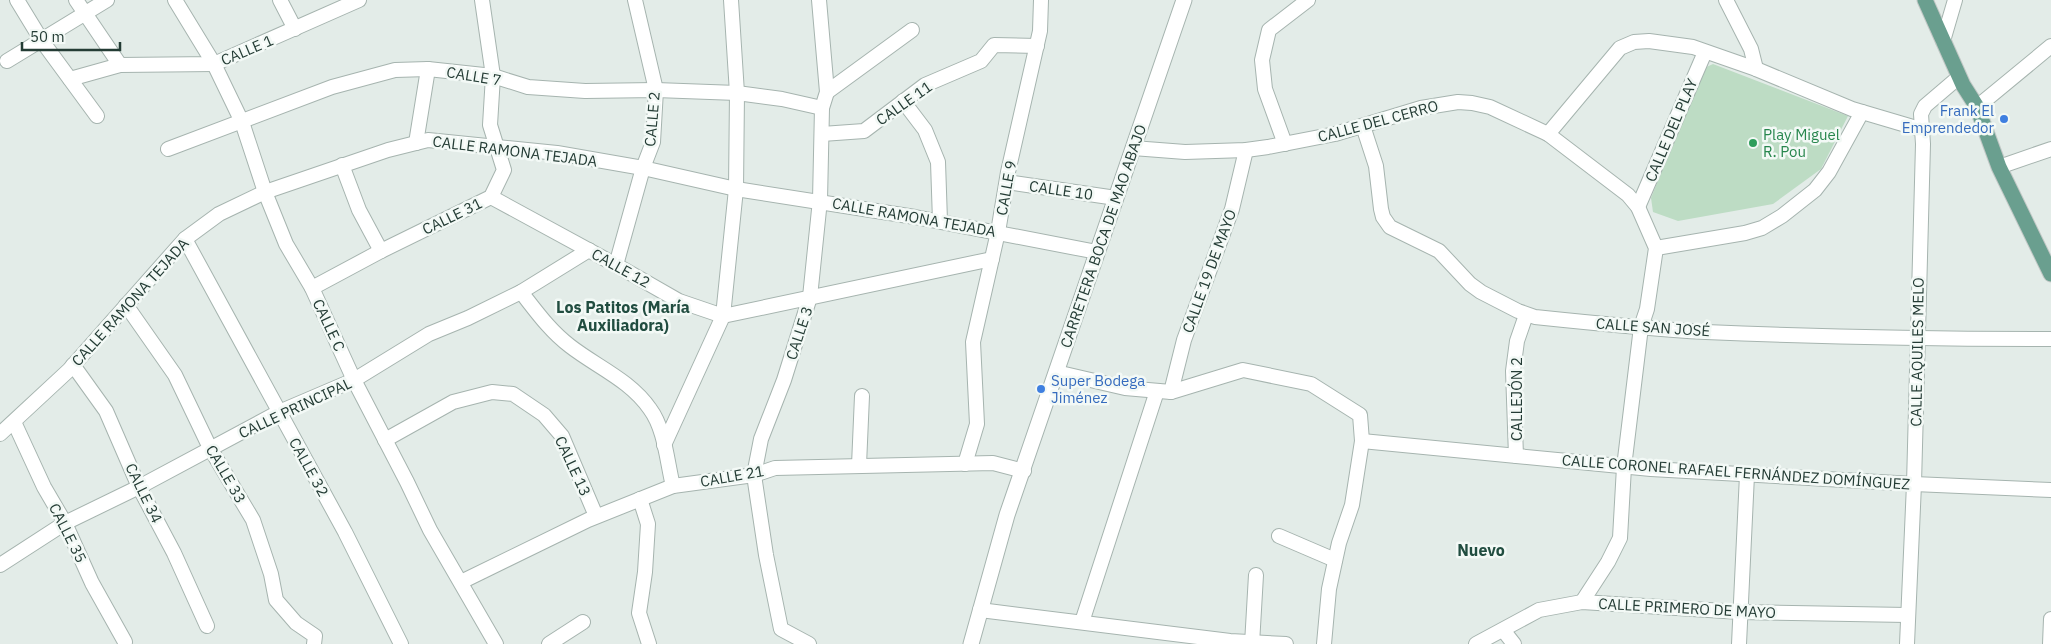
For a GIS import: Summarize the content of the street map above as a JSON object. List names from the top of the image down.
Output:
{
  "streets": {
    "street": [
      "CALLE 1",
      "CALLE 7",
      "CALLE 11",
      "CALLE 2",
      "CALLE DEL CERRO",
      "CALLE DEL PLAY",
      "CALLE RAMONA TEJADA",
      "CALLE 9",
      "CALLE 10",
      "CALLE 31",
      "CARRETERA BOCA DE MAO ABAJO",
      "CALLE 12",
      "CALLE 19 DE MAYO",
      "CALLE C",
      "CALLE SAN JOSÉ",
      "CALLE 3",
      "CALLE AQUILES MELO",
      "CALLEJÓN 2",
      "CALLE PRINCIPAL",
      "CALLE 13",
      "CALLE 32",
      "CALLE CORONEL RAFAEL FERNÁNDEZ DOMÍNGUEZ",
      "CALLE 33",
      "CALLE 21",
      "CALLE 34",
      "CALLE 35",
      "CALLE PRIMERO DE MAYO"
    ]
  },
  "crossings": [
    ["CALLE 1", "CALLE C"],
    ["CALLE 7", "CALLE 2"],
    ["CALLE 7", "CALLE 31"],
    ["CALLE 7", "CALLE C"],
    ["CALLE 7", "CALLE 3"],
    ["CALLE 11", "CALLE 9"],
    ["CALLE 11", "CALLE 3"],
    ["CALLE 2", "CALLE RAMONA TEJADA"],
    ["CALLE 2", "CALLE 12"],
    ["CALLE DEL CERRO", "CALLE DEL PLAY"],
    ["CALLE DEL CERRO", "CARRETERA BOCA DE MAO ABAJO"],
    ["CALLE DEL CERRO", "CALLE 19 DE MAYO"],
    ["CALLE DEL CERRO", "CALLE SAN JOSÉ"],
    ["CALLE RAMONA TEJADA", "CALLE 9"],
    ["CALLE RAMONA TEJADA", "CALLE 31"],
    ["CALLE RAMONA TEJADA", "CARRETERA BOCA DE MAO ABAJO"],
    ["CALLE RAMONA TEJADA", "CALLE C"],
    ["CALLE RAMONA TEJADA", "CALLE 3"],
    ["CALLE RAMONA TEJADA", "CALLE 32"],
    ["CALLE RAMONA TEJADA", "CALLE 33"],
    ["CALLE RAMONA TEJADA", "CALLE 34"],
    ["CALLE RAMONA TEJADA", "CALLE 35"],
    ["CALLE 9", "CALLE 10"],
    ["CALLE 9", "CALLE 21"],
    ["CALLE 10", "CARRETERA BOCA DE MAO ABAJO"],
    ["CALLE 31", "CALLE 12"],
    ["CALLE 31", "CALLE C"],
    ["CARRETERA BOCA DE MAO ABAJO", "CALLE 21"],
    ["CALLE 12", "CALLE PRINCIPAL"],
    ["CALLE C", "CALLE PRINCIPAL"],
    ["CALLE C", "CALLE 13"],
    ["CALLE C", "CALLE 21"],
    ["CALLE SAN JOSÉ", "CALLE AQUILES MELO"],
    ["CALLE SAN JOSÉ", "CALLEJÓN 2"],
    ["CALLE 3", "CALLE 21"],
    ["CALLE AQUILES MELO", "CALLE CORONEL RAFAEL FERNÁNDEZ DOMÍNGUEZ"],
    ["CALLE AQUILES MELO", "CALLE PRIMERO DE MAYO"],
    ["CALLEJÓN 2", "CALLE CORONEL RAFAEL FERNÁNDEZ DOMÍNGUEZ"],
    ["CALLE PRINCIPAL", "CALLE 32"],
    ["CALLE PRINCIPAL", "CALLE 33"],
    ["CALLE PRINCIPAL", "CALLE 34"],
    ["CALLE PRINCIPAL", "CALLE 35"],
    ["CALLE 13", "CALLE 21"]
  ],
  "districts": ["Los Patitos (María Auxiliadora)", "Nuevo"],
  "places": ["Frank El Emprendedor", "Play Miguel R. Pou", "Super Bodega Jiménez"],
  "scale_bar": "50 m"
}
